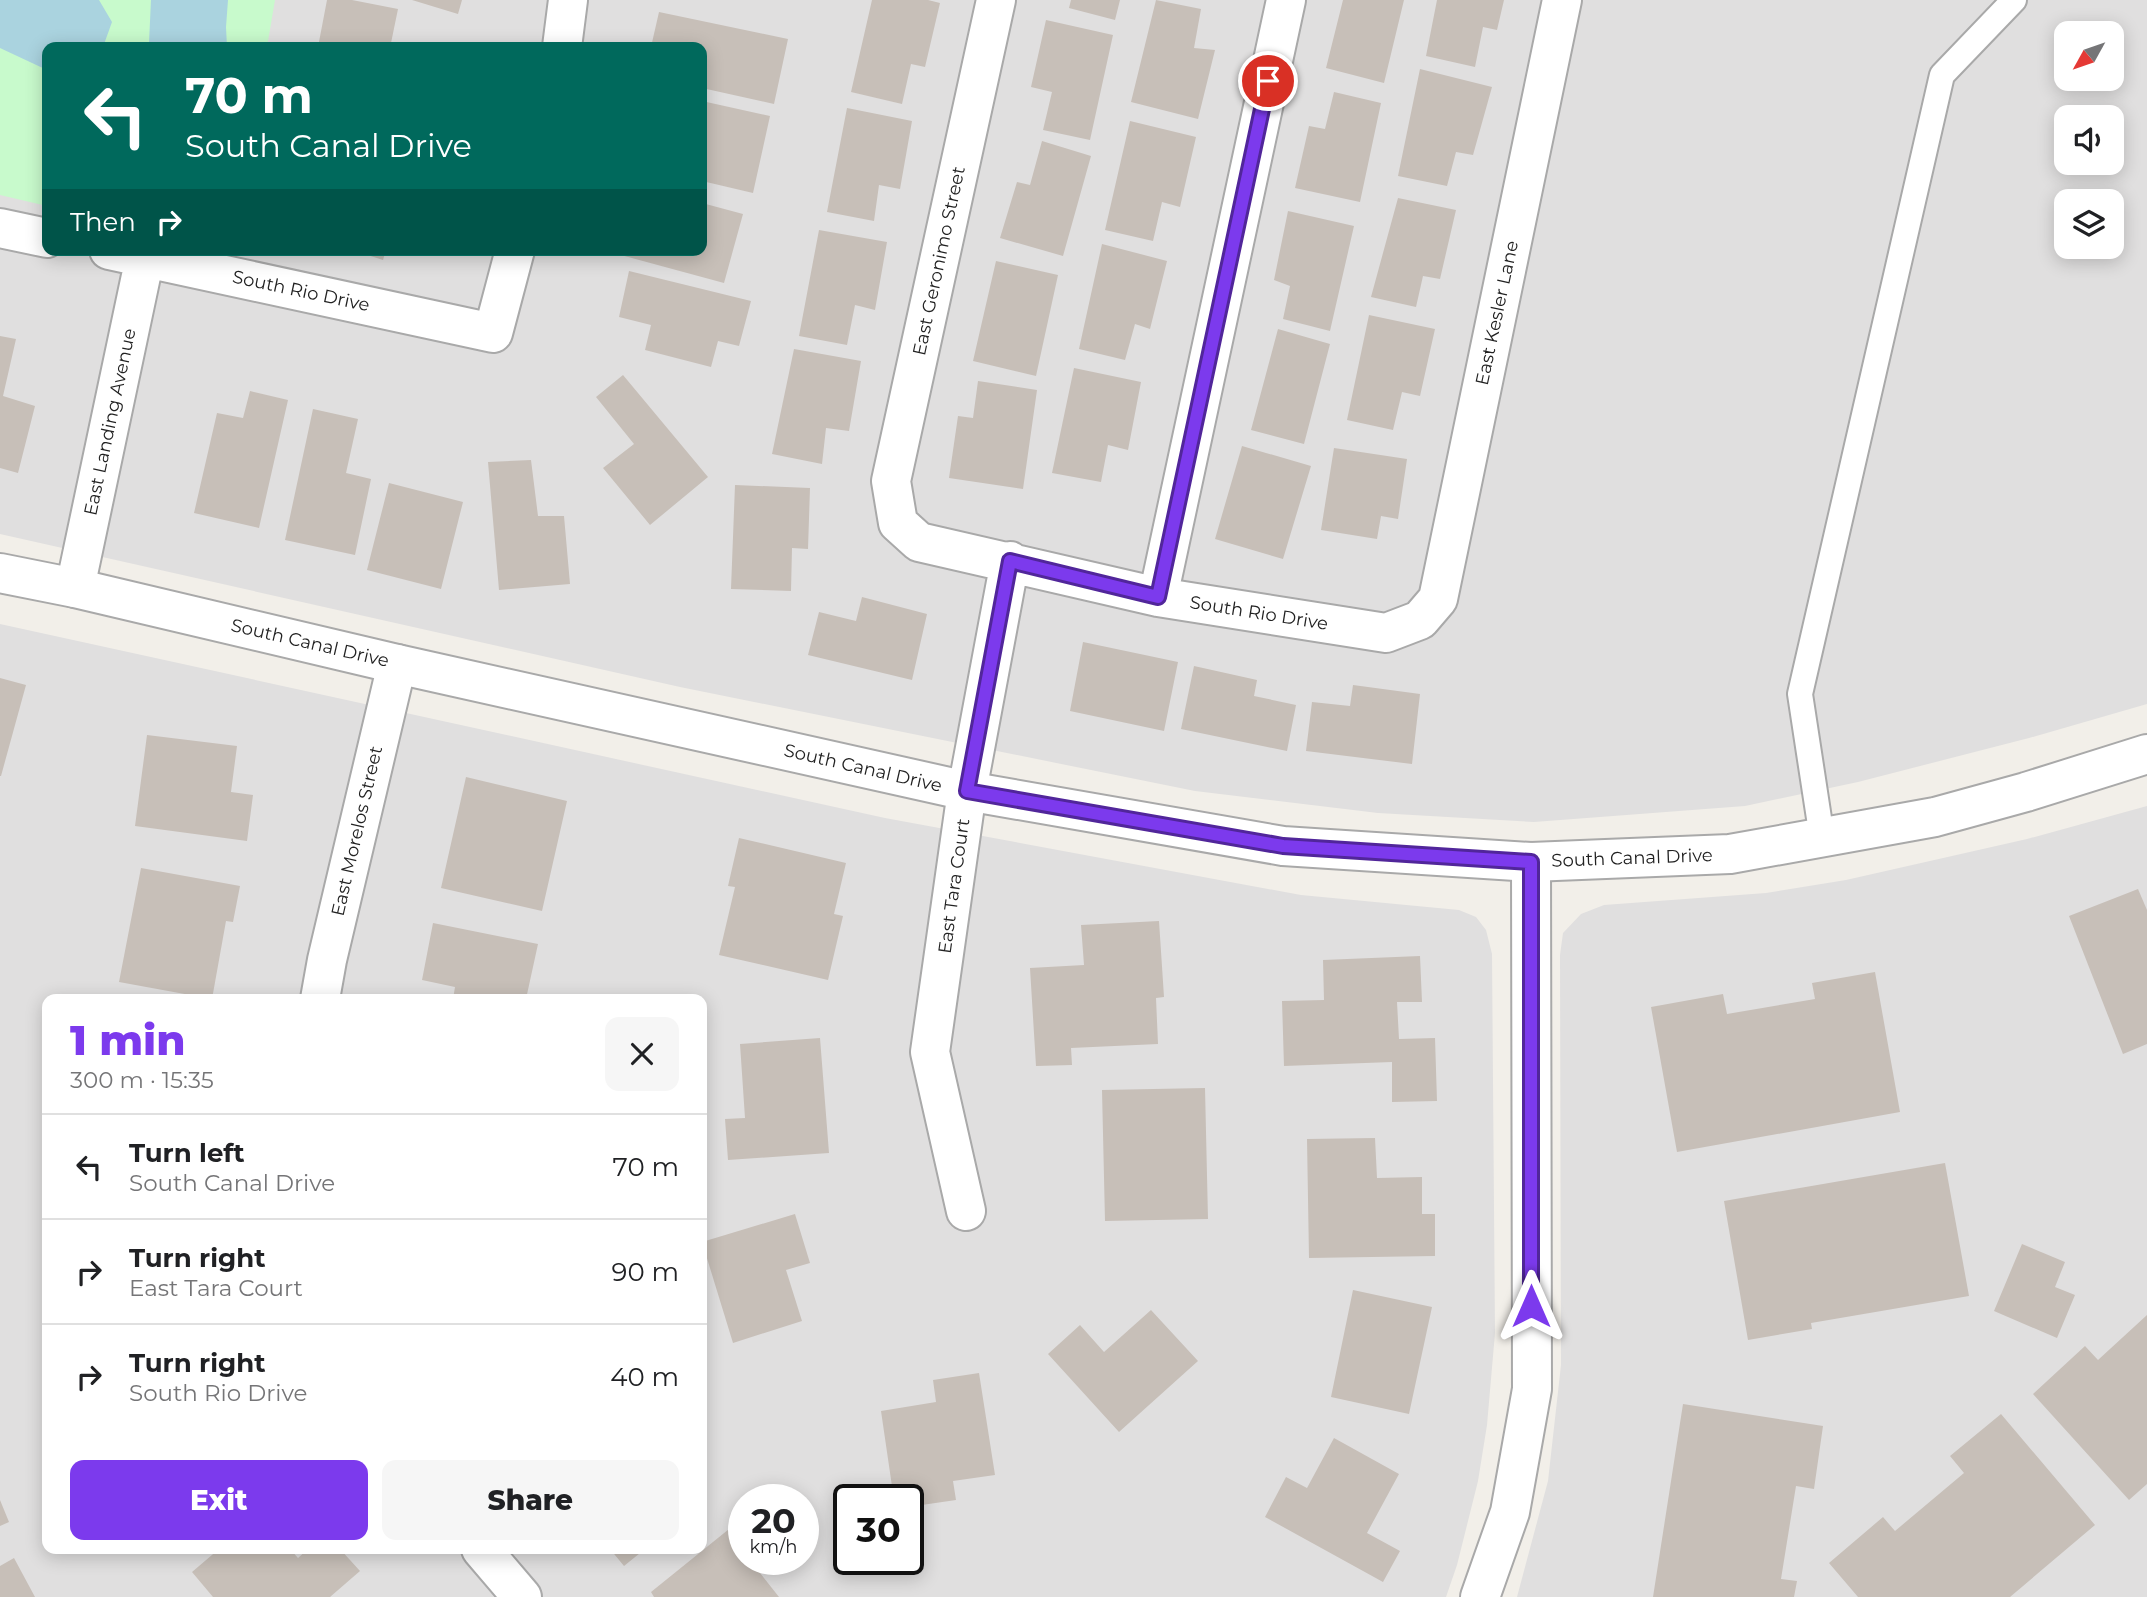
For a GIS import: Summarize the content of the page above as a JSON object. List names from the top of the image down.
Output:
{
  "streets": {
    "street": [
      "East Geronimo Street",
      "South Rio Drive",
      "East Kesler Lane",
      "East Landing Avenue",
      "South Canal Drive",
      "East Morelos Street",
      "East Tara Court"
    ]
  },
  "crossings": [
    ["East Geronimo Street", "South Rio Drive"],
    ["South Rio Drive", "East Kesler Lane"],
    ["South Rio Drive", "East Tara Court"],
    ["East Landing Avenue", "South Canal Drive"],
    ["South Canal Drive", "East Morelos Street"],
    ["South Canal Drive", "East Tara Court"]
  ],
  "north": "bottom left",
  "page": {
    "turn": ["70 m", "South Canal Drive"],
    "then": "Then",
    "heading": ["1 min", "300 m · 15:35"],
    "list": [
      {
        "name": "Turn left",
        "note": "South Canal Drive",
        "value": "70 m"
      },
      {
        "name": "Turn right",
        "note": "East Tara Court",
        "value": "90 m"
      },
      {
        "name": "Turn right",
        "note": "South Rio Drive",
        "value": "40 m"
      }
    ],
    "buttons": ["Exit", "Share"],
    "speed": "20 km/h",
    "limit": "30"
  }
}
